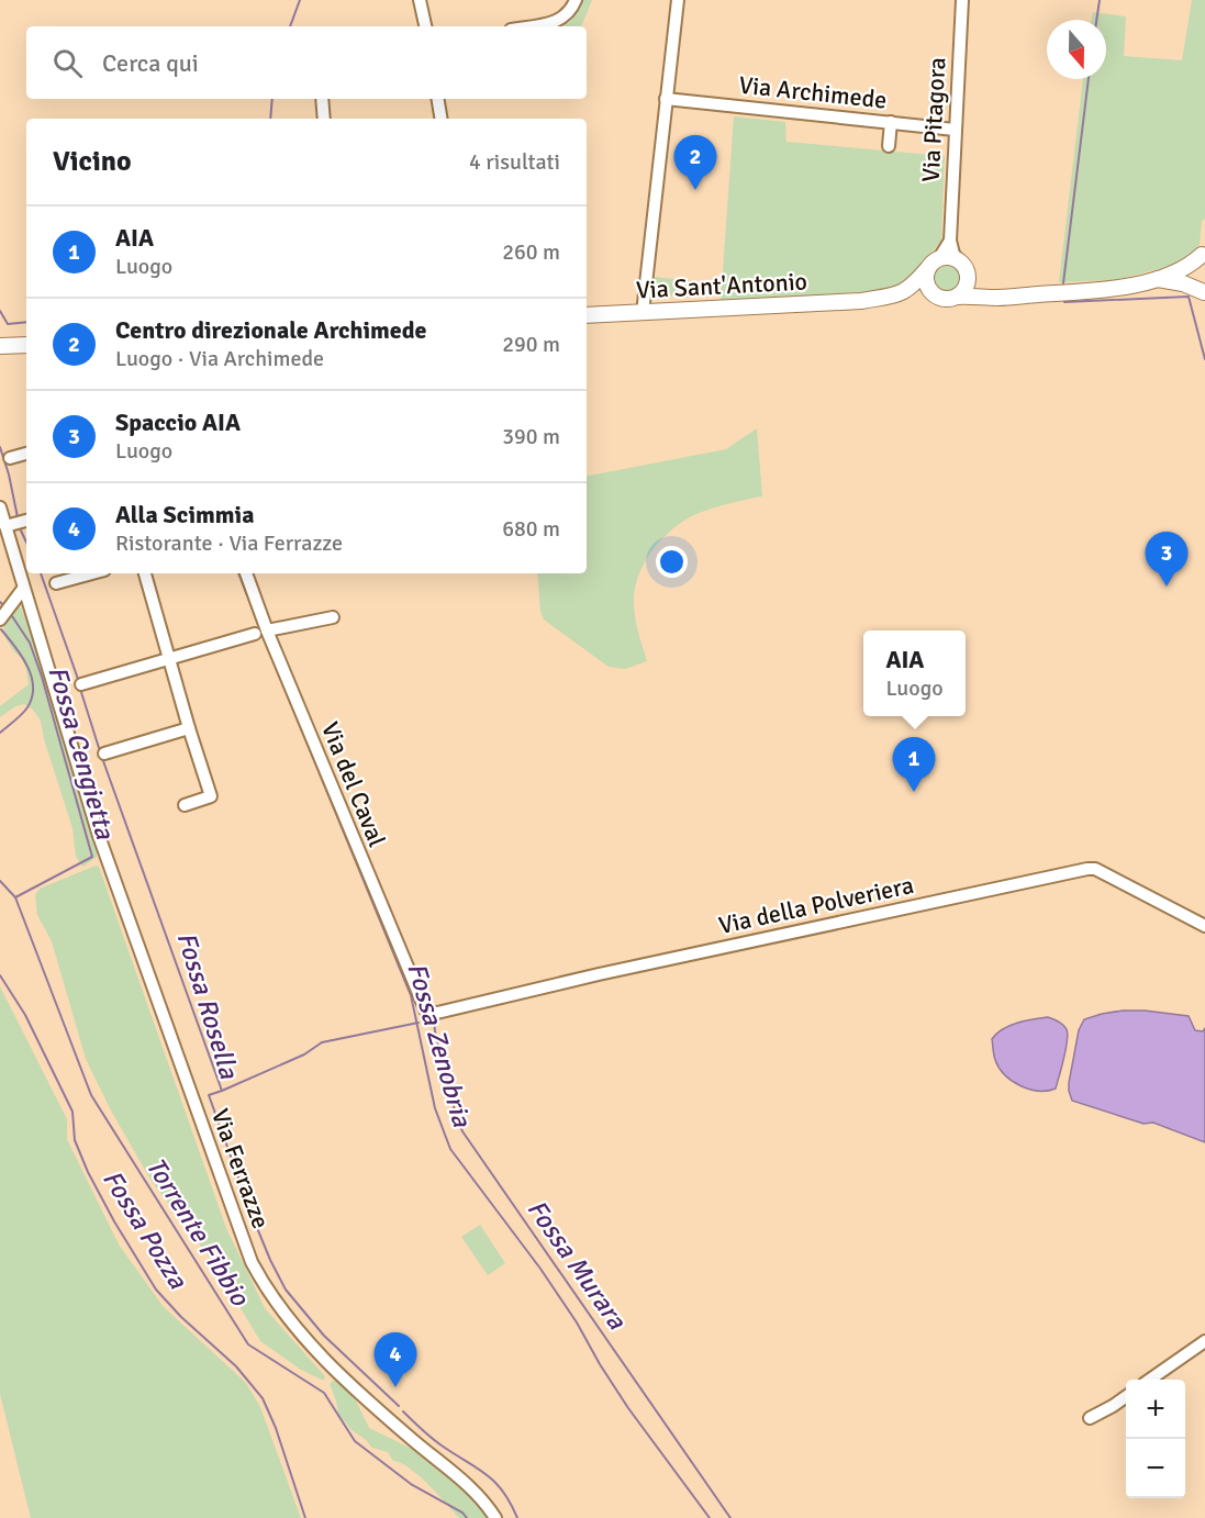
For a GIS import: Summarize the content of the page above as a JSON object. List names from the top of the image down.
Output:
{
  "streets": {
    "main road": ["Via Sant'Antonio"],
    "street": [
      "Via Archimede",
      "Via Pitagora",
      "Via del Caval",
      "Via della Polveriera",
      "Via Ferrazze"
    ]
  },
  "crossings": [
    ["Via Archimede", "Via Pitagora"],
    ["Via Pitagora", "Via Sant'Antonio"],
    ["Via del Caval", "Via della Polveriera"]
  ],
  "water": [
    "Fossa Cengietta",
    "Fossa Rosella",
    "Fossa Zenobria",
    "Fossa Pozza",
    "Torrente Fibbio",
    "Fossa Murara"
  ],
  "north": "bottom",
  "page": {
    "search": "Cerca qui",
    "heading": ["Vicino", "4 risultati"],
    "pins": [
      "2",
      "3",
      "1",
      "4"
    ],
    "list": [
      {
        "mark": "1",
        "name": "AIA",
        "note": "Luogo",
        "value": "260 m"
      },
      {
        "mark": "2",
        "name": "Centro direzionale Archimede",
        "note": "Luogo · Via Archimede",
        "value": "290 m"
      },
      {
        "mark": "3",
        "name": "Spaccio AIA",
        "note": "Luogo",
        "value": "390 m"
      },
      {
        "mark": "4",
        "name": "Alla Scimmia",
        "note": "Ristorante · Via Ferrazze",
        "value": "680 m"
      }
    ],
    "popup": ["AIA", "Luogo"],
    "map_buttons": ["+", "−"]
  }
}
